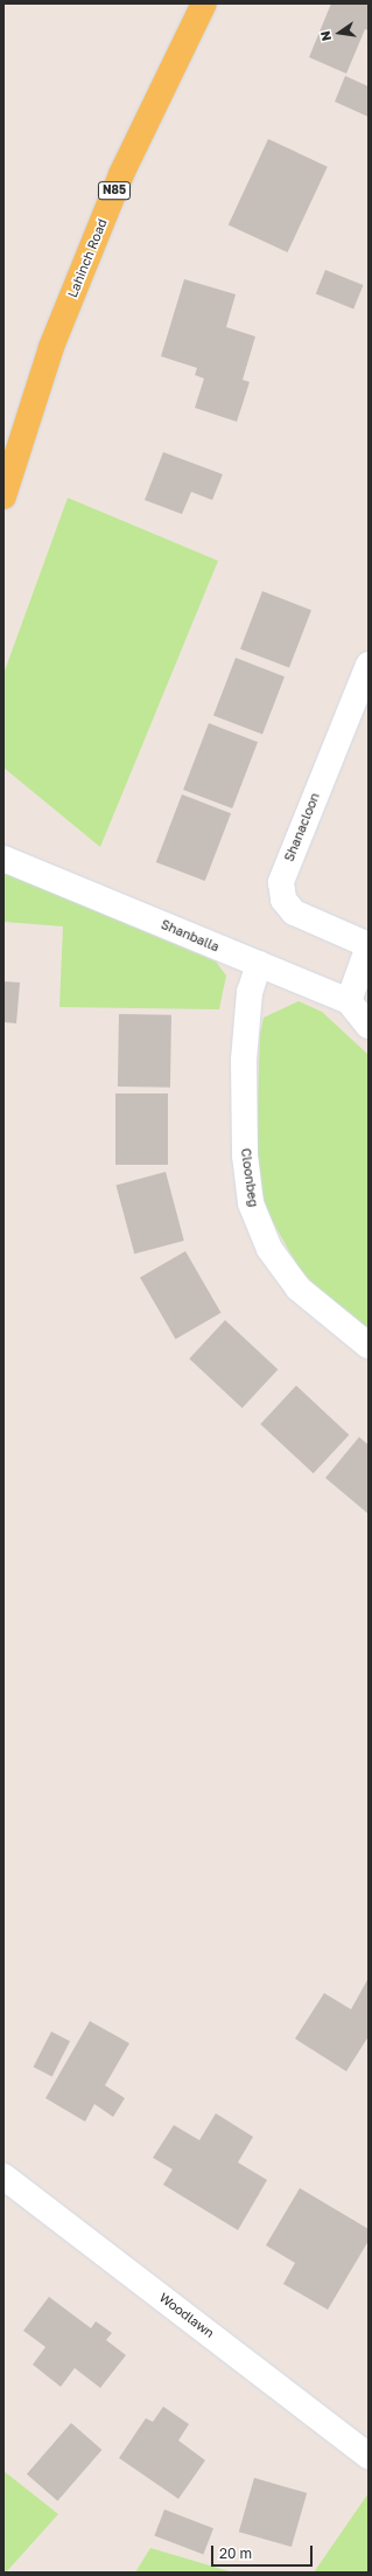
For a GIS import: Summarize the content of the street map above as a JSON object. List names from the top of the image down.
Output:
{
  "streets": {
    "main road": ["N85", "Lahinch Road"],
    "street": [
      "Shanacloon",
      "Shanballa",
      "Cloonbeg",
      "Woodlawn"
    ]
  },
  "crossings": [
    ["Shanacloon", "Shanballa"],
    ["Shanballa", "Cloonbeg"]
  ],
  "scale_bar": "20 m",
  "north": "left"
}
